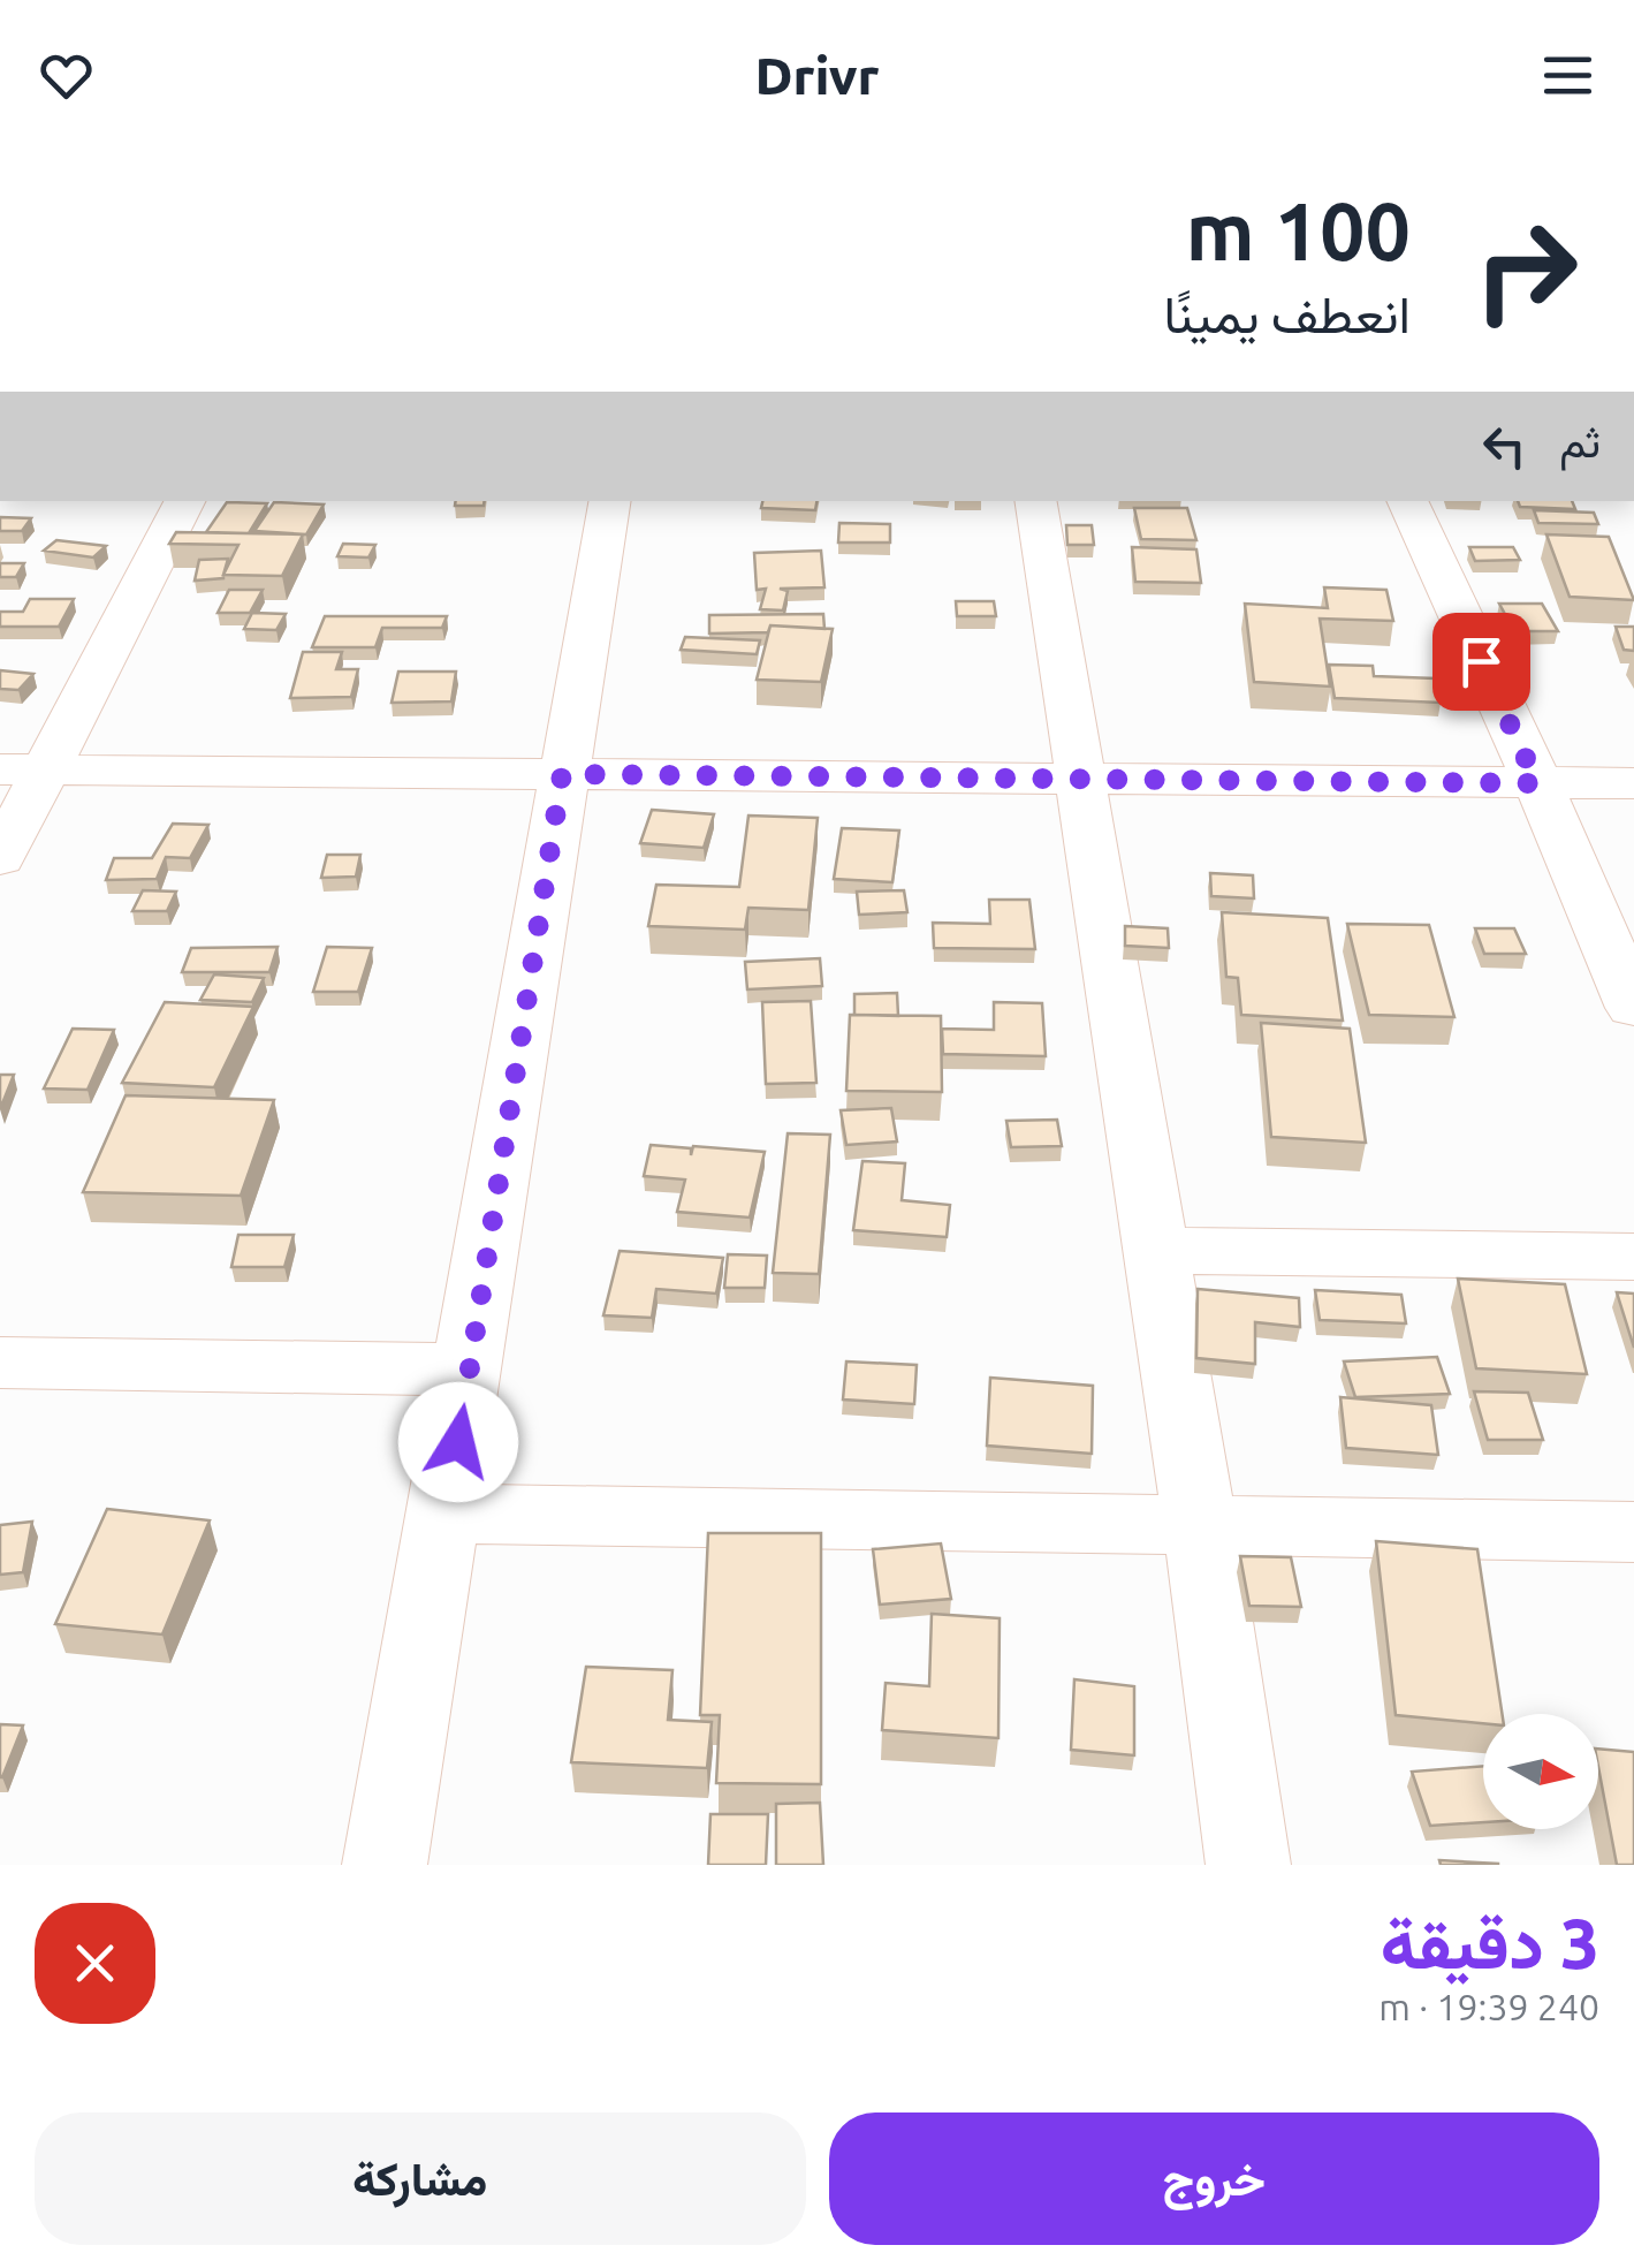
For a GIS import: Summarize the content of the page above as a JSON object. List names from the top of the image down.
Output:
{
  "north": "right",
  "page": {
    "header": "Drivr",
    "turn": ["100 m", "انعطف يمينًا"],
    "then": "ثم",
    "heading": ["3 دقيقة", "240 m · 19:39"],
    "buttons": ["خروج", "مشاركة"]
  }
}
